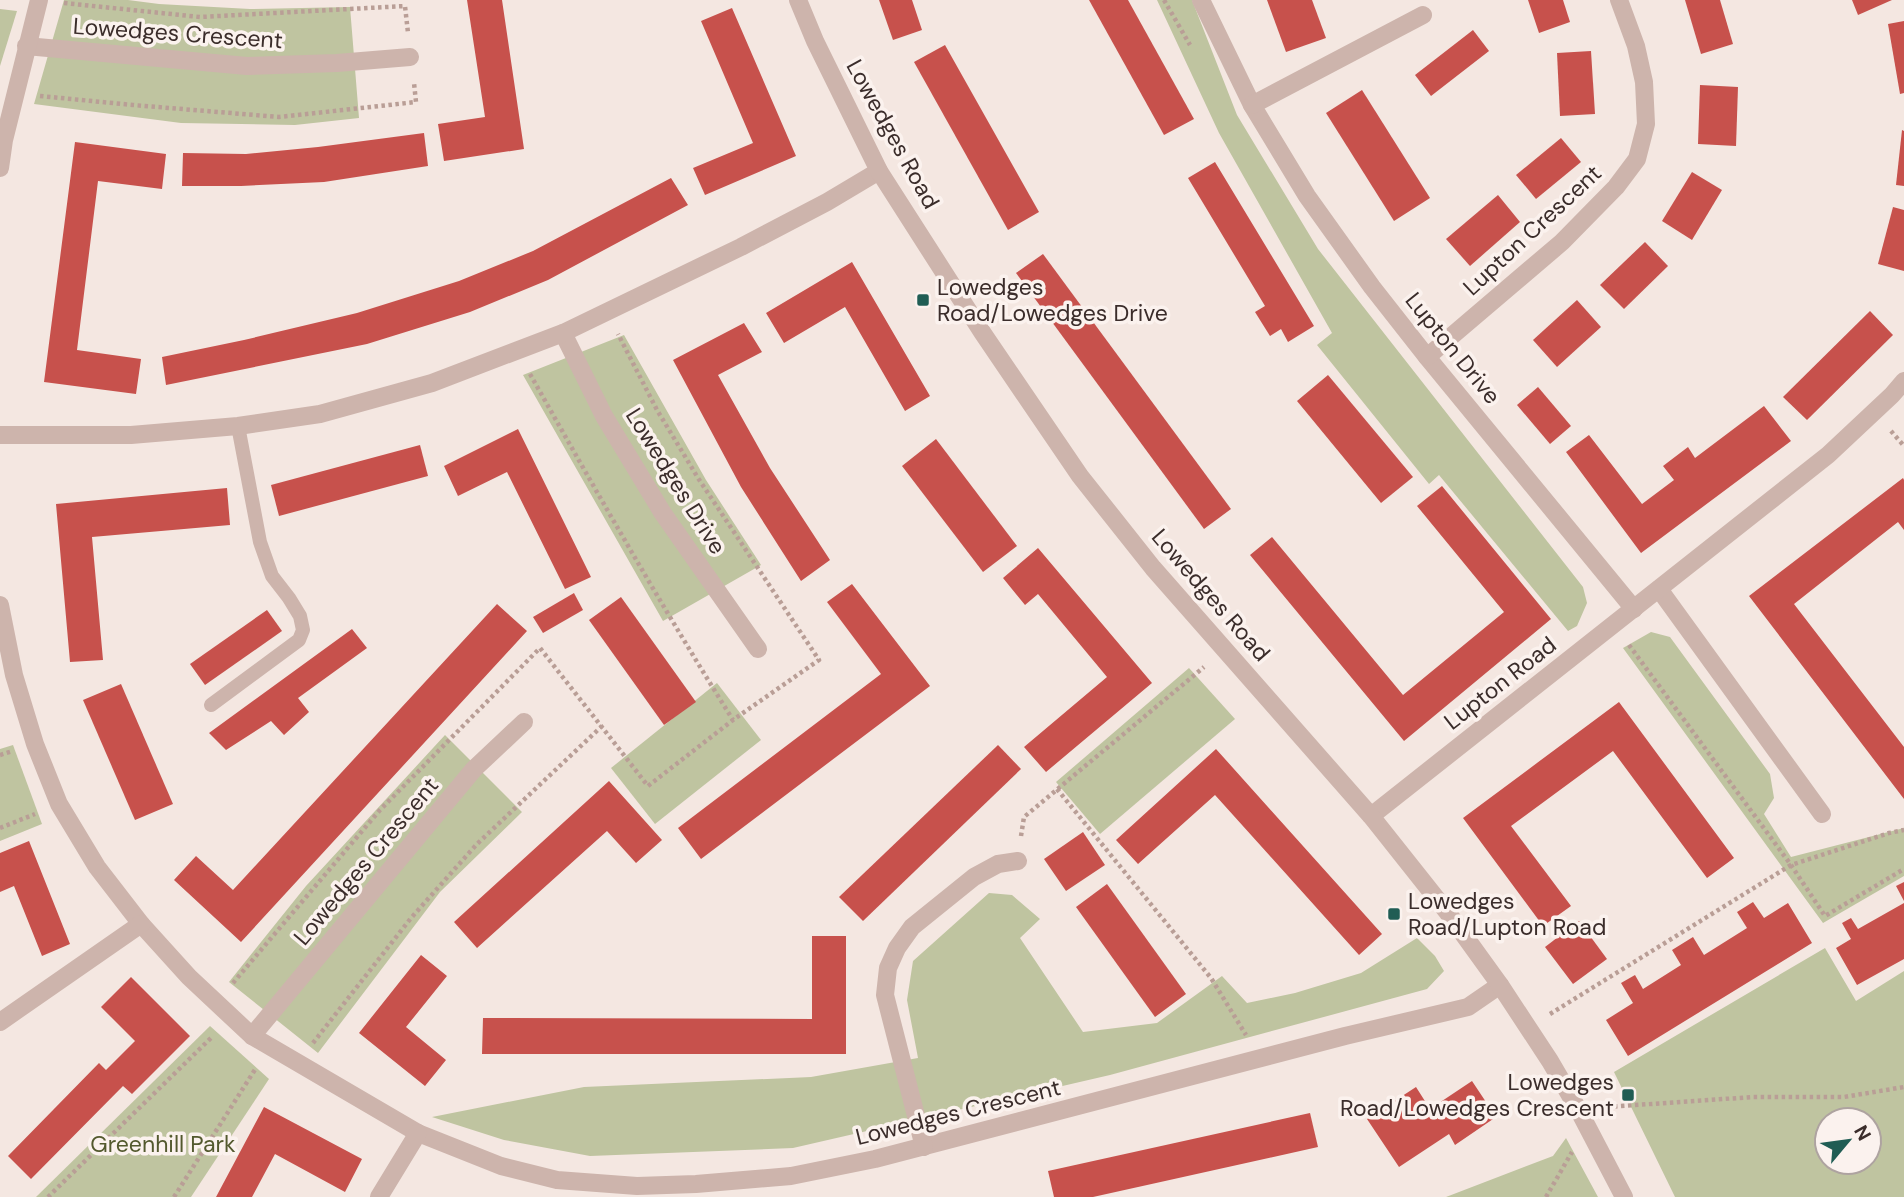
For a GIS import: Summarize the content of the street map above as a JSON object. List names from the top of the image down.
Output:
{
  "streets": {
    "street": [
      "Lowedges Crescent",
      "Lowedges Road",
      "Lupton Crescent",
      "Lupton Drive",
      "Lowedges Drive",
      "Lupton Road"
    ]
  },
  "crossings": [
    ["Lowedges Crescent", "Lowedges Road"],
    ["Lowedges Road", "Lupton Road"],
    ["Lupton Crescent", "Lupton Drive"],
    ["Lupton Drive", "Lupton Road"]
  ],
  "parks": ["Greenhill Park"],
  "places": {
    "transit": ["Lowedges Road/Lowedges Drive", "Lowedges Road/Lupton Road", "Lowedges Road/Lowedges Crescent"]
  },
  "north": "top right"
}
